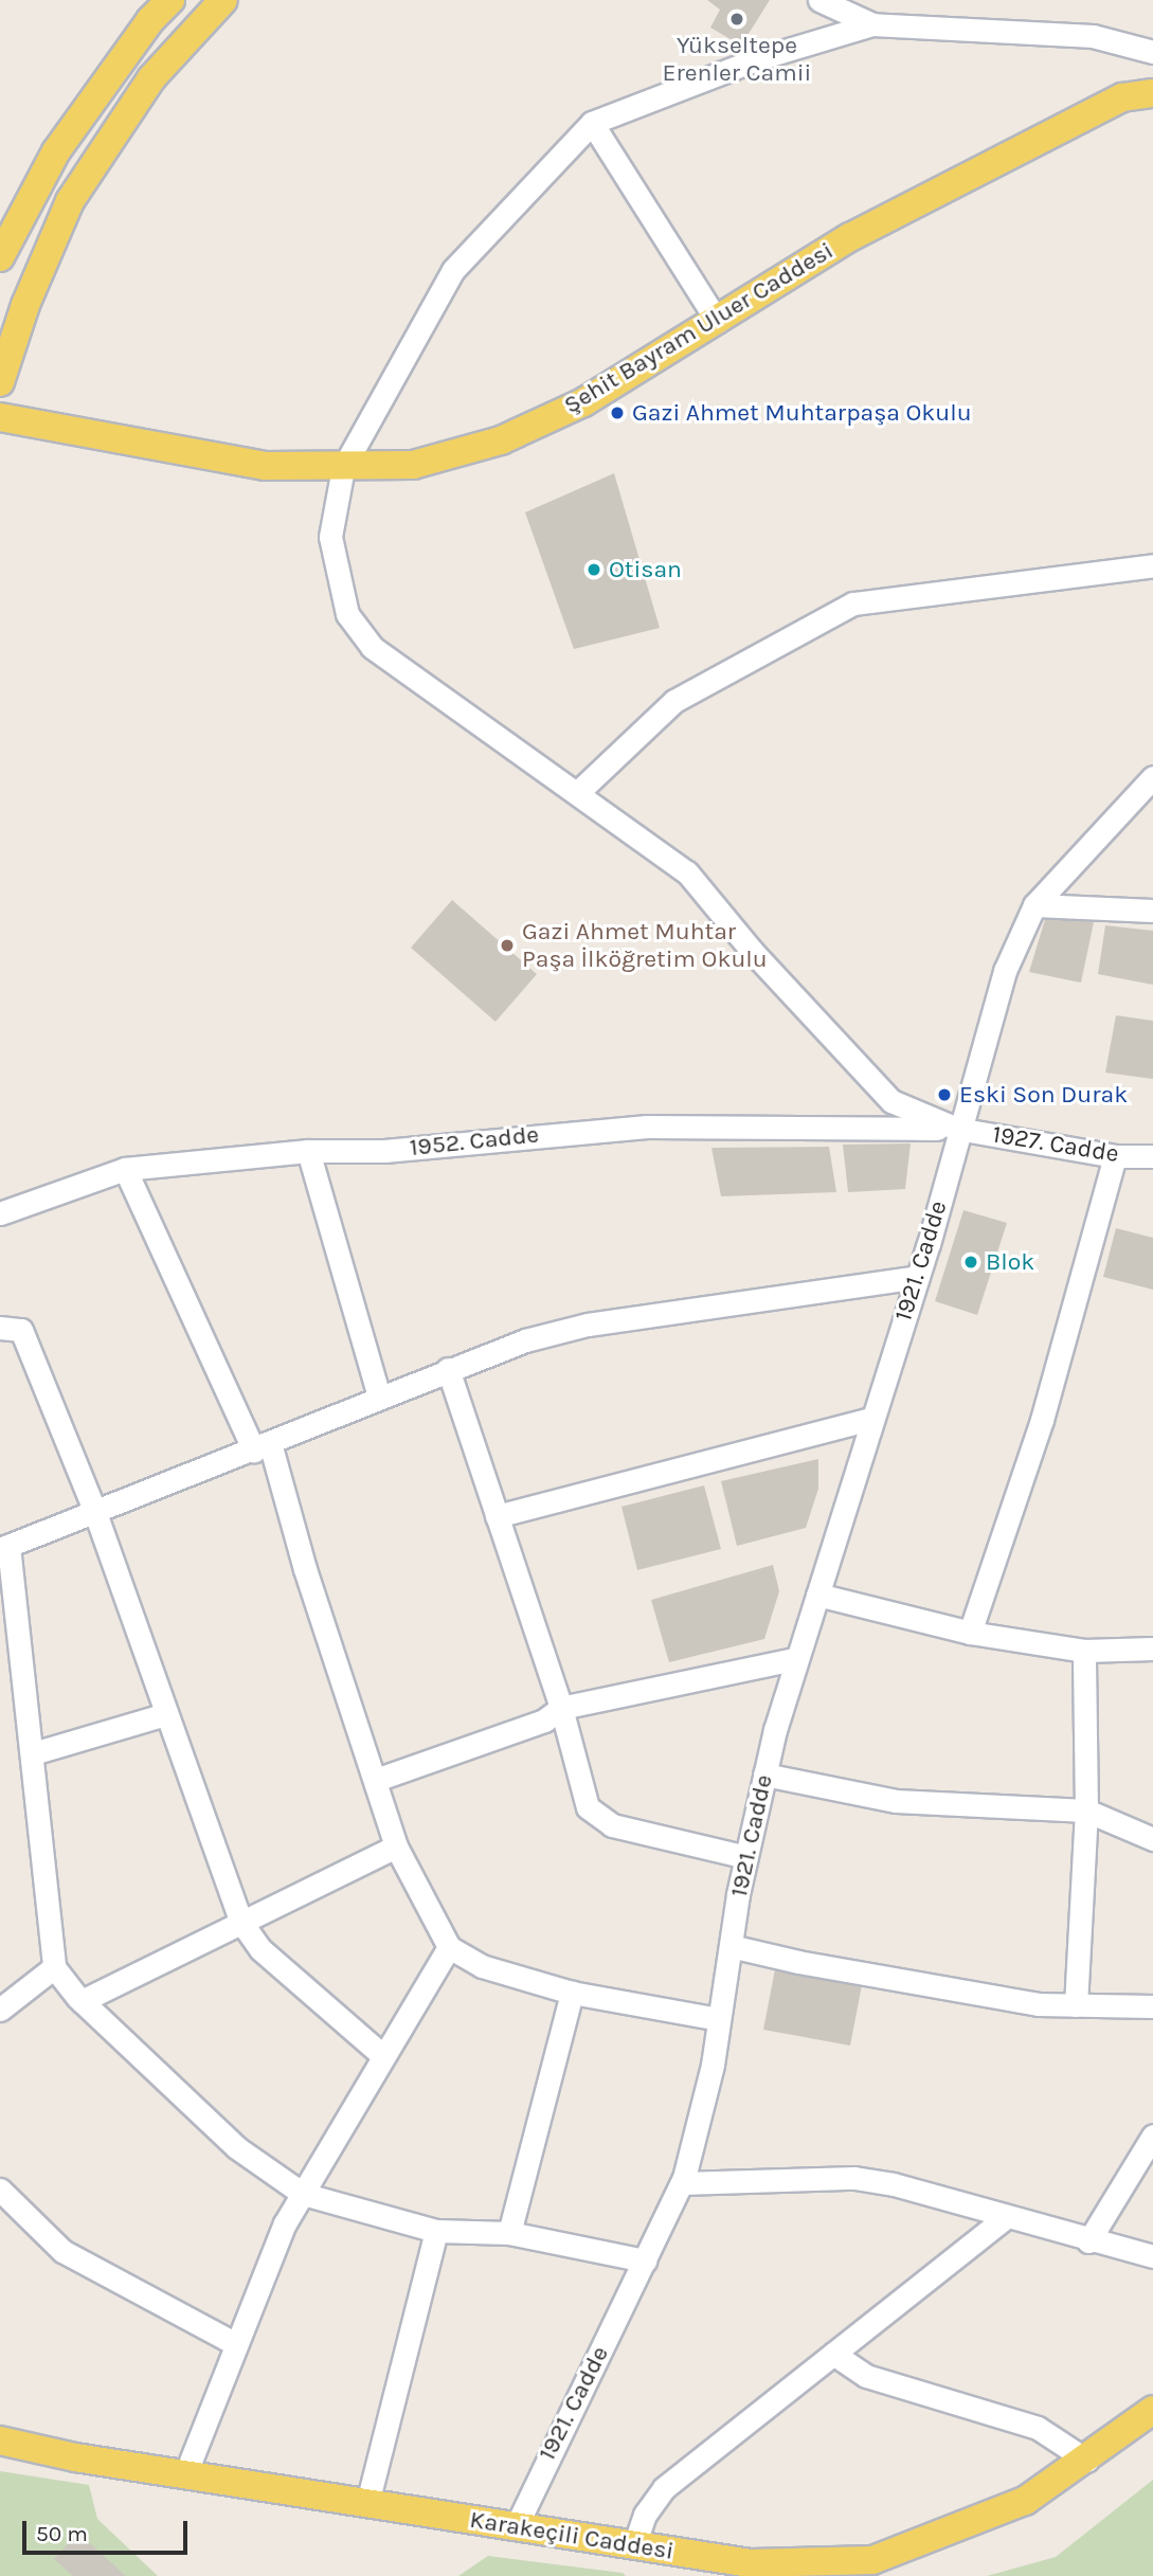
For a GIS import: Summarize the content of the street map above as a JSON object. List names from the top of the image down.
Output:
{
  "streets": {
    "main road": ["Şehit Bayram Uluer Caddesi", "Karakeçili Caddesi"],
    "street": ["1952. Cadde", "1927. Cadde", "1921. Cadde"]
  },
  "crossings": [
    ["1952. Cadde", "1927. Cadde"],
    ["1952. Cadde", "1921. Cadde"],
    ["1927. Cadde", "1921. Cadde"],
    ["1921. Cadde", "Karakeçili Caddesi"]
  ],
  "places": [
    "Yükseltepe Erenler Camii",
    "Gazi Ahmet Muhtarpaşa Okulu",
    "Otisan",
    "Gazi Ahmet Muhtar Paşa İlköğretim Okulu",
    "Eski Son Durak",
    "Blok"
  ],
  "scale_bar": "50 m"
}
